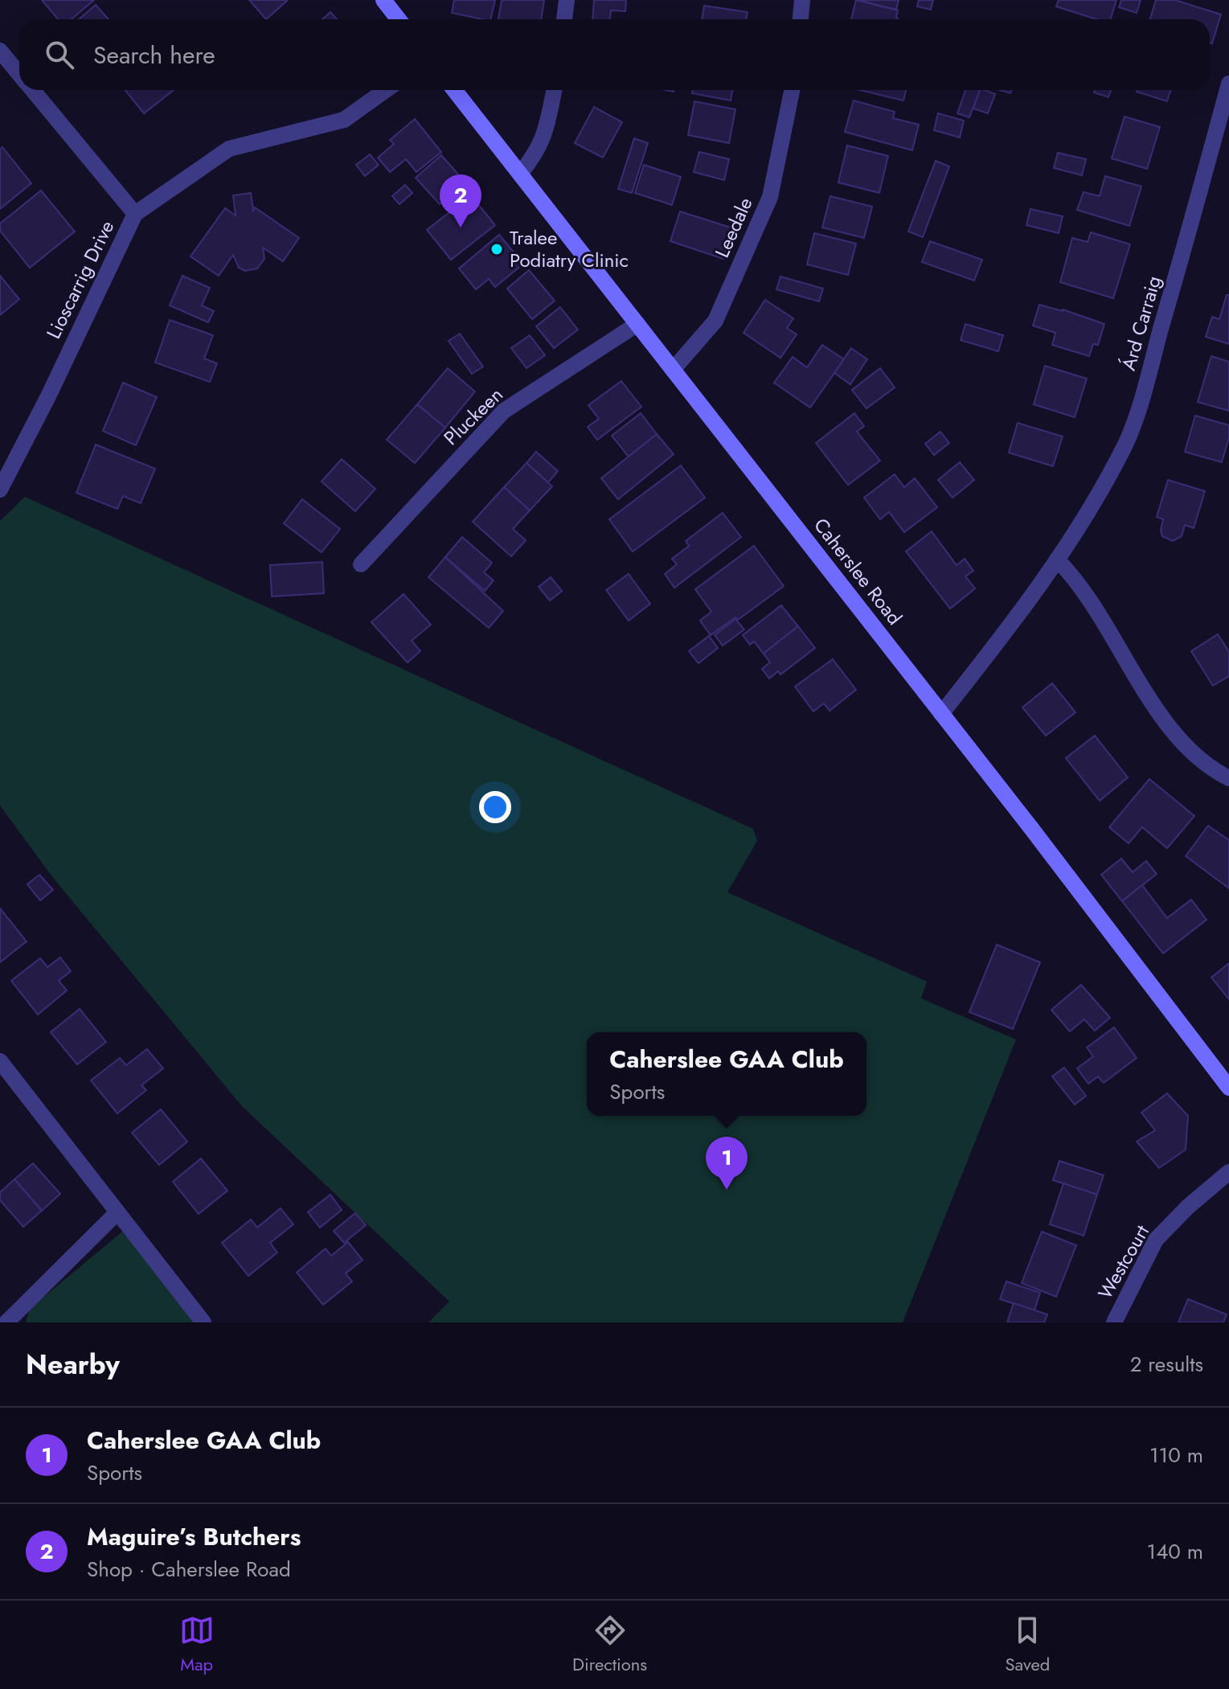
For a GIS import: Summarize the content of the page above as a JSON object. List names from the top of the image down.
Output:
{
  "streets": {
    "main road": ["Caherslee Road"],
    "street": [
      "Leedale",
      "Lioscarrig Drive",
      "Árd Carraig",
      "Pluckeen",
      "Westcourt"
    ]
  },
  "crossings": [
    ["Leedale", "Caherslee Road"],
    ["Árd Carraig", "Caherslee Road"],
    ["Pluckeen", "Caherslee Road"]
  ],
  "places": ["Tralee Podiatry Clinic"],
  "page": {
    "search": "Search here",
    "pins": ["2", "1"],
    "popup": ["Caherslee GAA Club", "Sports"],
    "heading": ["Nearby", "2 results"],
    "list": [
      {
        "mark": "1",
        "name": "Caherslee GAA Club",
        "note": "Sports",
        "value": "110 m"
      },
      {
        "mark": "2",
        "name": "Maguire’s Butchers",
        "note": "Shop · Caherslee Road",
        "value": "140 m"
      }
    ],
    "nav": ["Map", "Directions", "Saved"]
  }
}
